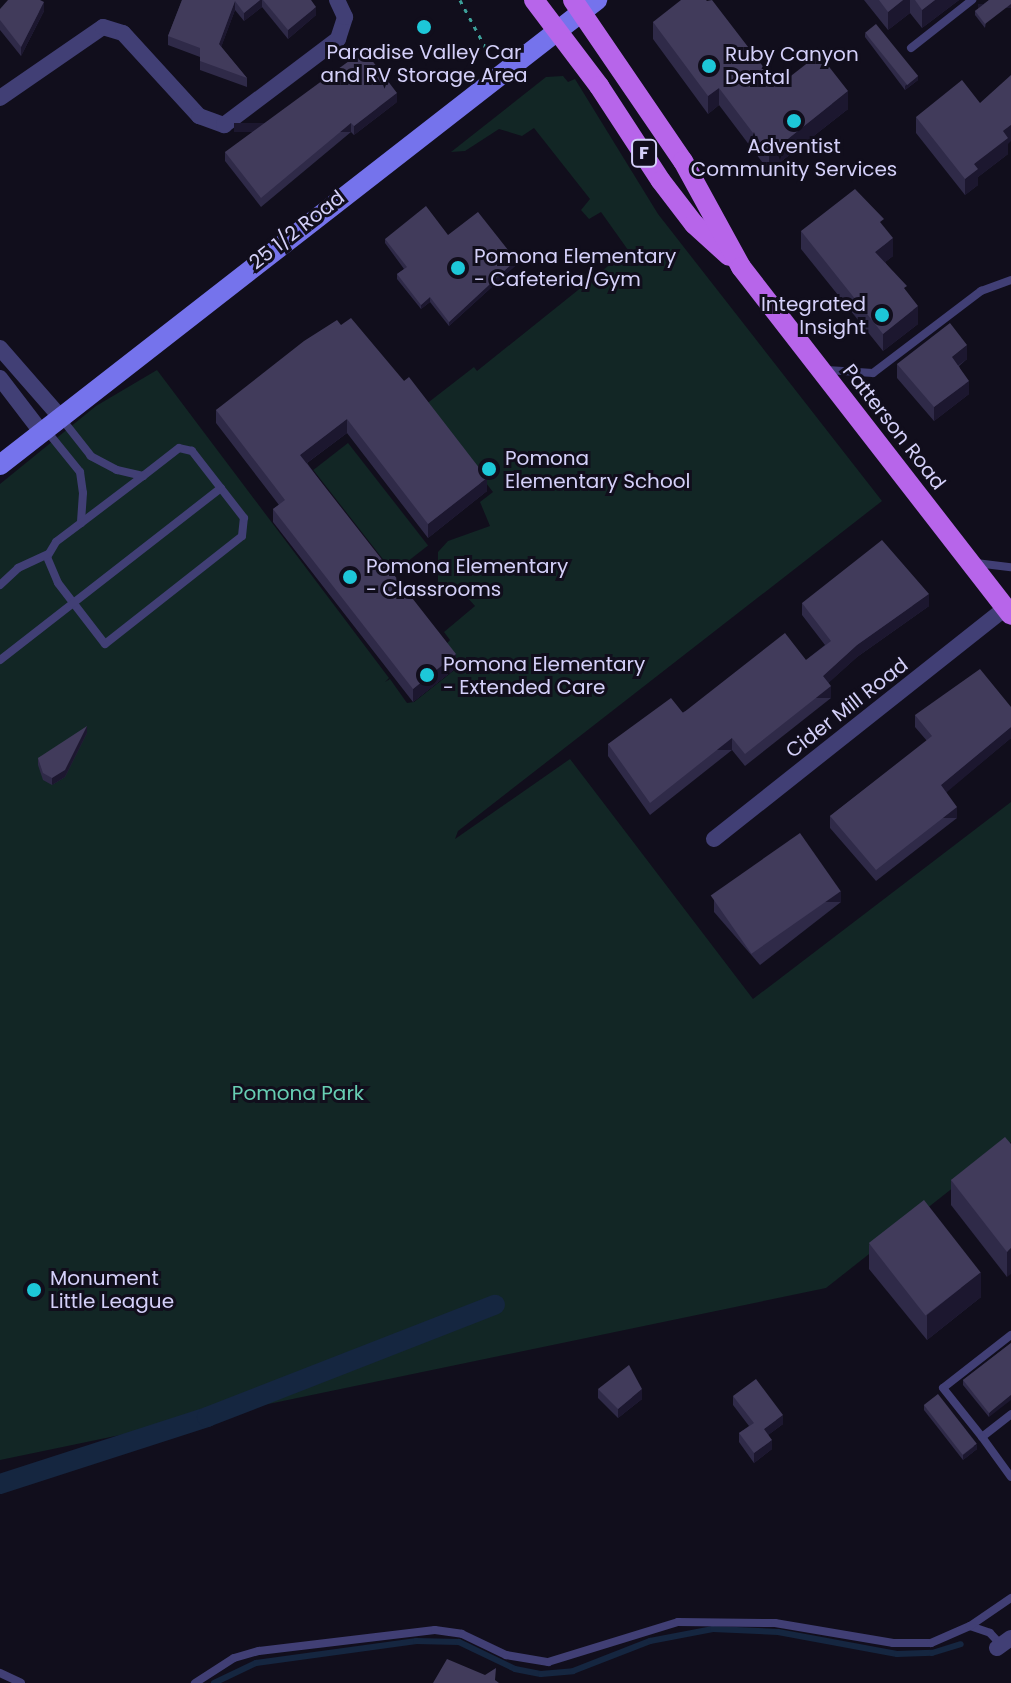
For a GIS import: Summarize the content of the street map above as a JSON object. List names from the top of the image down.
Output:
{
  "streets": {
    "main road": ["F", "Patterson Road"],
    "street": ["25 1/2 Road", "Cider Mill Road"]
  },
  "crossings": [
    ["25 1/2 Road", "Patterson Road"],
    ["Patterson Road", "Cider Mill Road"]
  ],
  "parks": ["Pomona Park"],
  "places": [
    "Paradise Valley Car and RV Storage Area",
    "Ruby Canyon Dental",
    "Adventist Community Services",
    "Pomona Elementary - Cafeteria/Gym",
    "Integrated Insight",
    "Pomona Elementary School",
    "Pomona Elementary - Classrooms",
    "Pomona Elementary - Extended Care",
    "Monument Little League"
  ]
}
